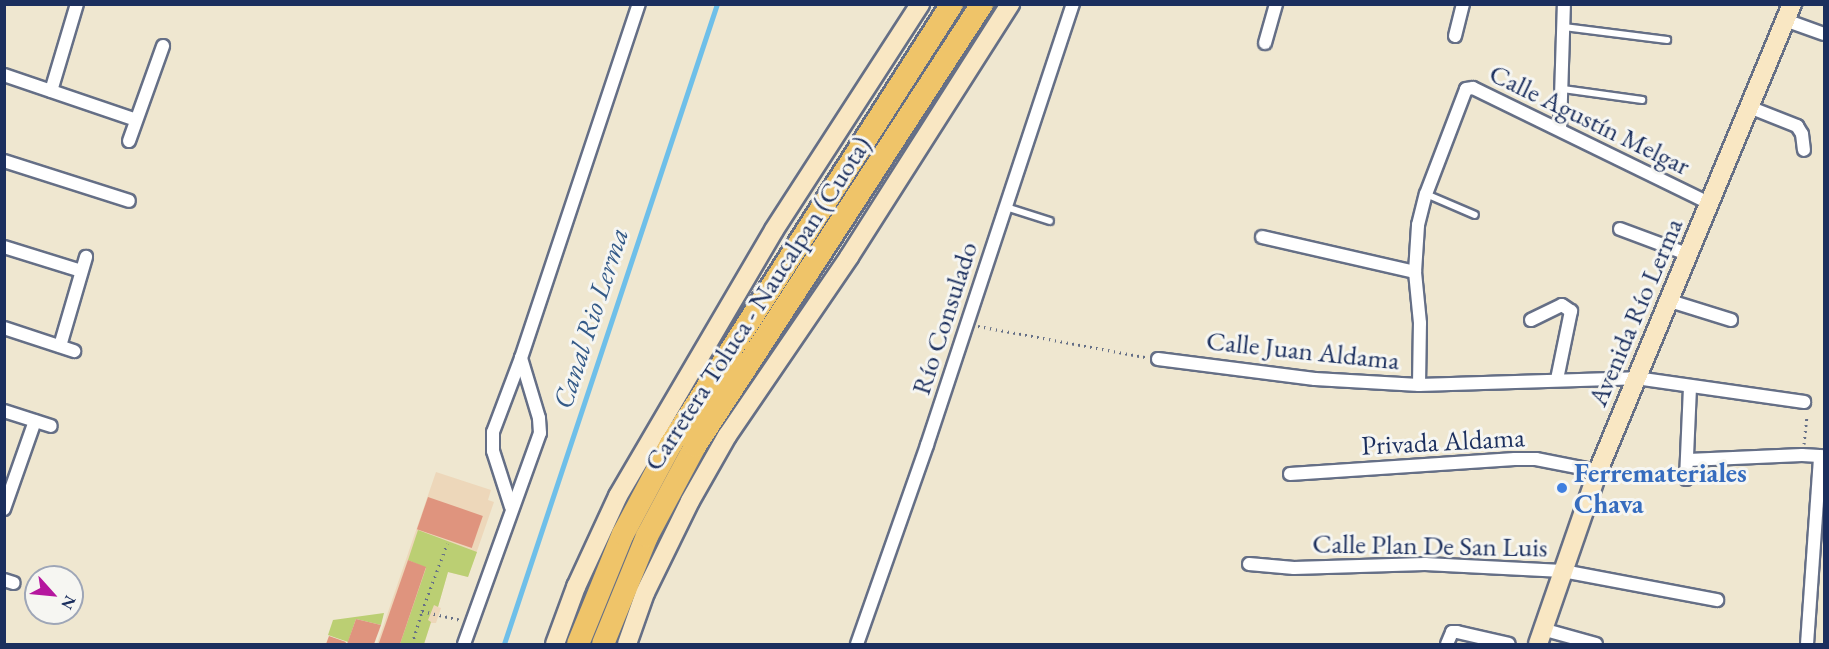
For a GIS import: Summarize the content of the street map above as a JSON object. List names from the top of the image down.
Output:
{
  "streets": {
    "highway": ["Carretera Toluca - Naucalpan (Cuota)"],
    "street": [
      "Calle Agustín Melgar",
      "Avenida Río Lerma",
      "Río Consulado",
      "Calle Juan Aldama",
      "Privada Aldama",
      "Calle Plan De San Luis"
    ]
  },
  "crossings": [
    ["Calle Agustín Melgar", "Avenida Río Lerma"],
    ["Calle Agustín Melgar", "Calle Juan Aldama"],
    ["Avenida Río Lerma", "Calle Juan Aldama"],
    ["Avenida Río Lerma", "Privada Aldama"],
    ["Avenida Río Lerma", "Calle Plan De San Luis"]
  ],
  "water": ["Canal Rio Lerma"],
  "places": ["Ferremateriales Chava"],
  "north": "bottom right"
}
